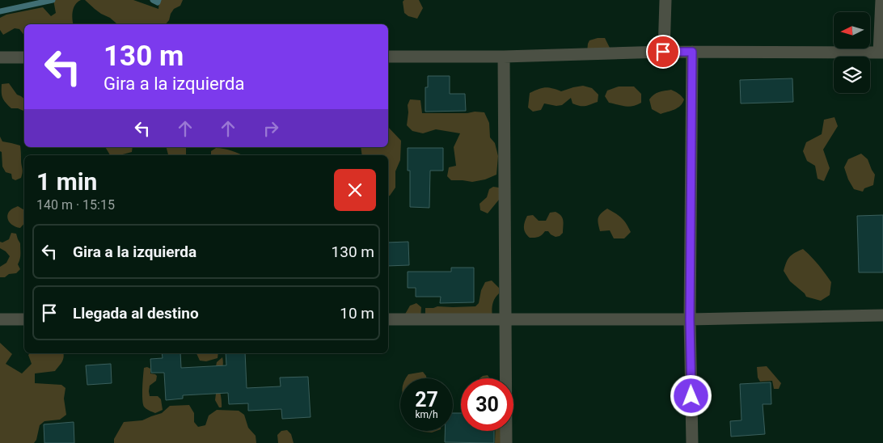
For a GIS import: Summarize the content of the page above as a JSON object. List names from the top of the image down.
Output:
{
  "north": "left",
  "page": {
    "turn": ["130 m", "Gira a la izquierda"],
    "heading": ["1 min", "140 m · 15:15"],
    "list": [
      {
        "name": "Gira a la izquierda",
        "value": "130 m"
      },
      {
        "name": "Llegada al destino",
        "value": "10 m"
      }
    ],
    "speed": "27 km/h",
    "limit": "30"
  }
}
